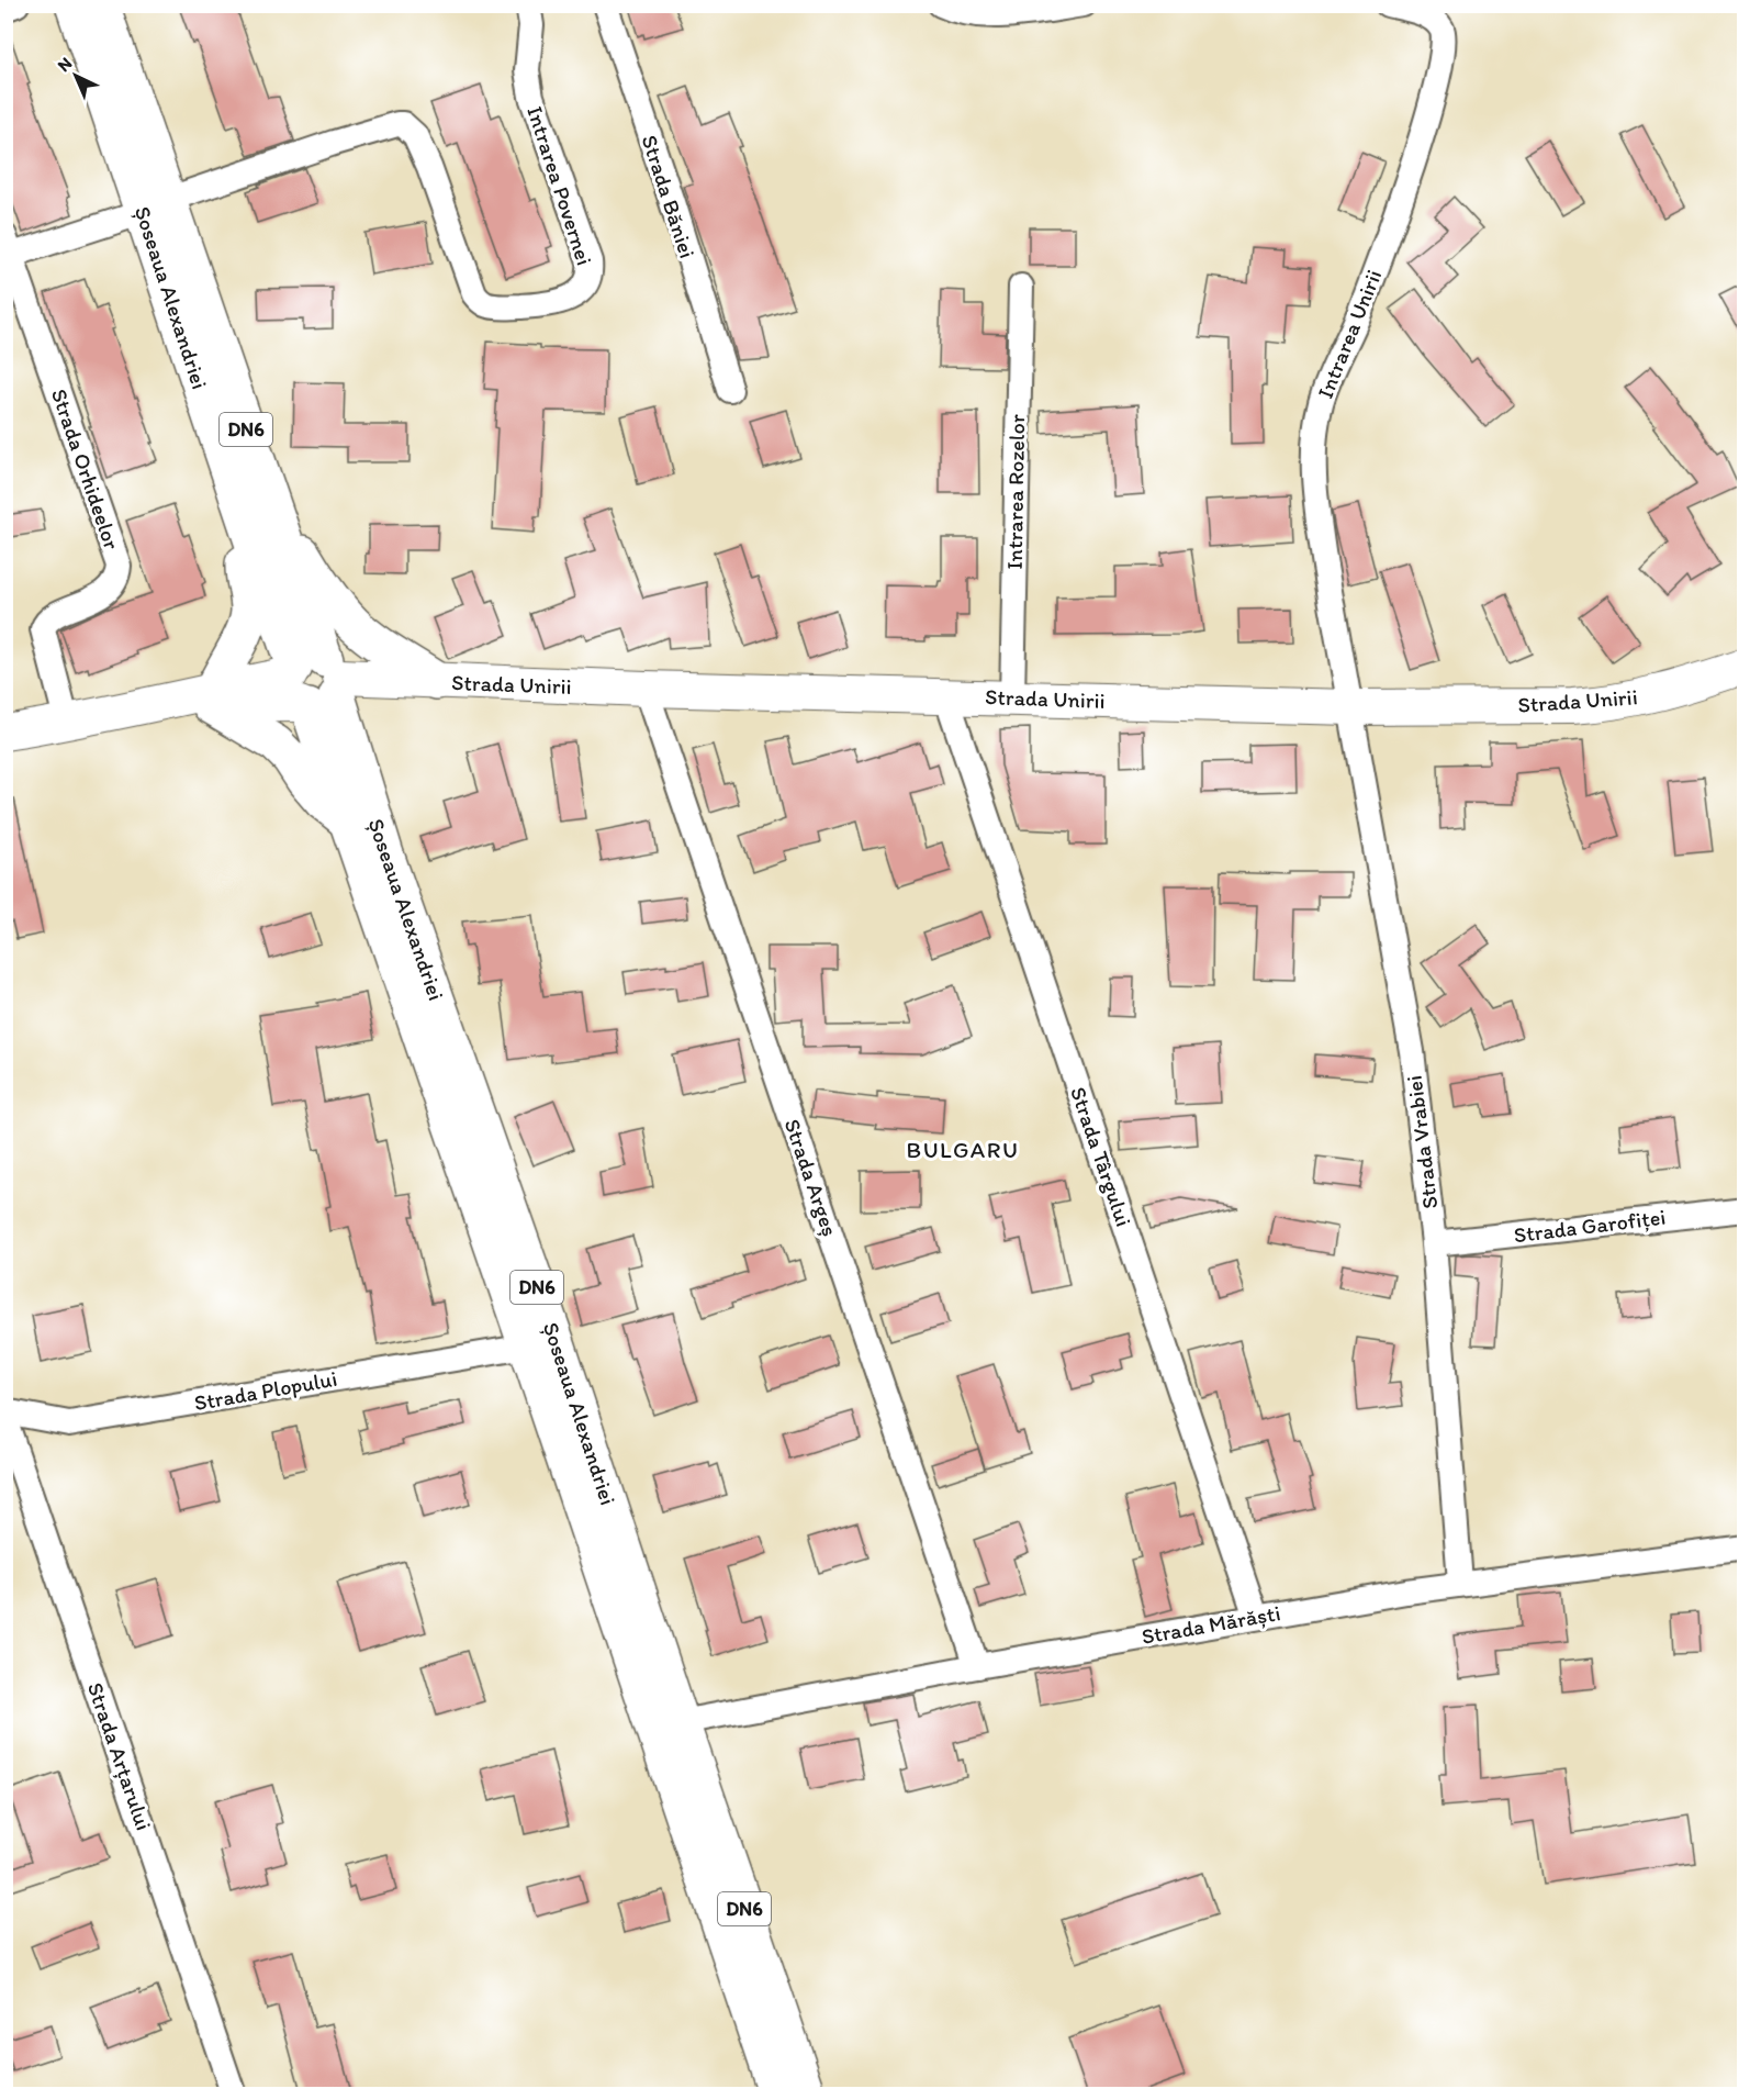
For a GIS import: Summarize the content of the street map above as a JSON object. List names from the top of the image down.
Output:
{
  "streets": {
    "highway": ["Șoseaua Alexandriei", "DN6"],
    "main road": ["Strada Unirii"],
    "street": [
      "Intrarea Povernei",
      "Strada Băniei",
      "Intrarea Unirii",
      "Strada Orhideelor",
      "Intrarea Rozelor",
      "Strada Vrabiei",
      "Strada Târgului",
      "Strada Argeș",
      "Strada Garofiței",
      "Strada Plopului",
      "Strada Mărăști",
      "Strada Arțarului"
    ]
  },
  "crossings": [
    ["Intrarea Povernei", "Șoseaua Alexandriei"],
    ["Intrarea Povernei", "Strada Orhideelor"],
    ["Șoseaua Alexandriei", "Strada Orhideelor"],
    ["Șoseaua Alexandriei", "Strada Unirii"],
    ["Șoseaua Alexandriei", "Strada Plopului"],
    ["Șoseaua Alexandriei", "Strada Mărăști"],
    ["Intrarea Unirii", "Strada Unirii"],
    ["Intrarea Unirii", "Strada Vrabiei"],
    ["Strada Orhideelor", "Strada Unirii"],
    ["Intrarea Rozelor", "Strada Unirii"],
    ["Strada Unirii", "Strada Vrabiei"],
    ["Strada Unirii", "Strada Târgului"],
    ["Strada Unirii", "Strada Argeș"],
    ["Strada Vrabiei", "Strada Garofiței"],
    ["Strada Vrabiei", "Strada Mărăști"],
    ["Strada Târgului", "Strada Mărăști"],
    ["Strada Argeș", "Strada Mărăști"]
  ],
  "districts": ["BULGARU"],
  "north": "top left"
}
